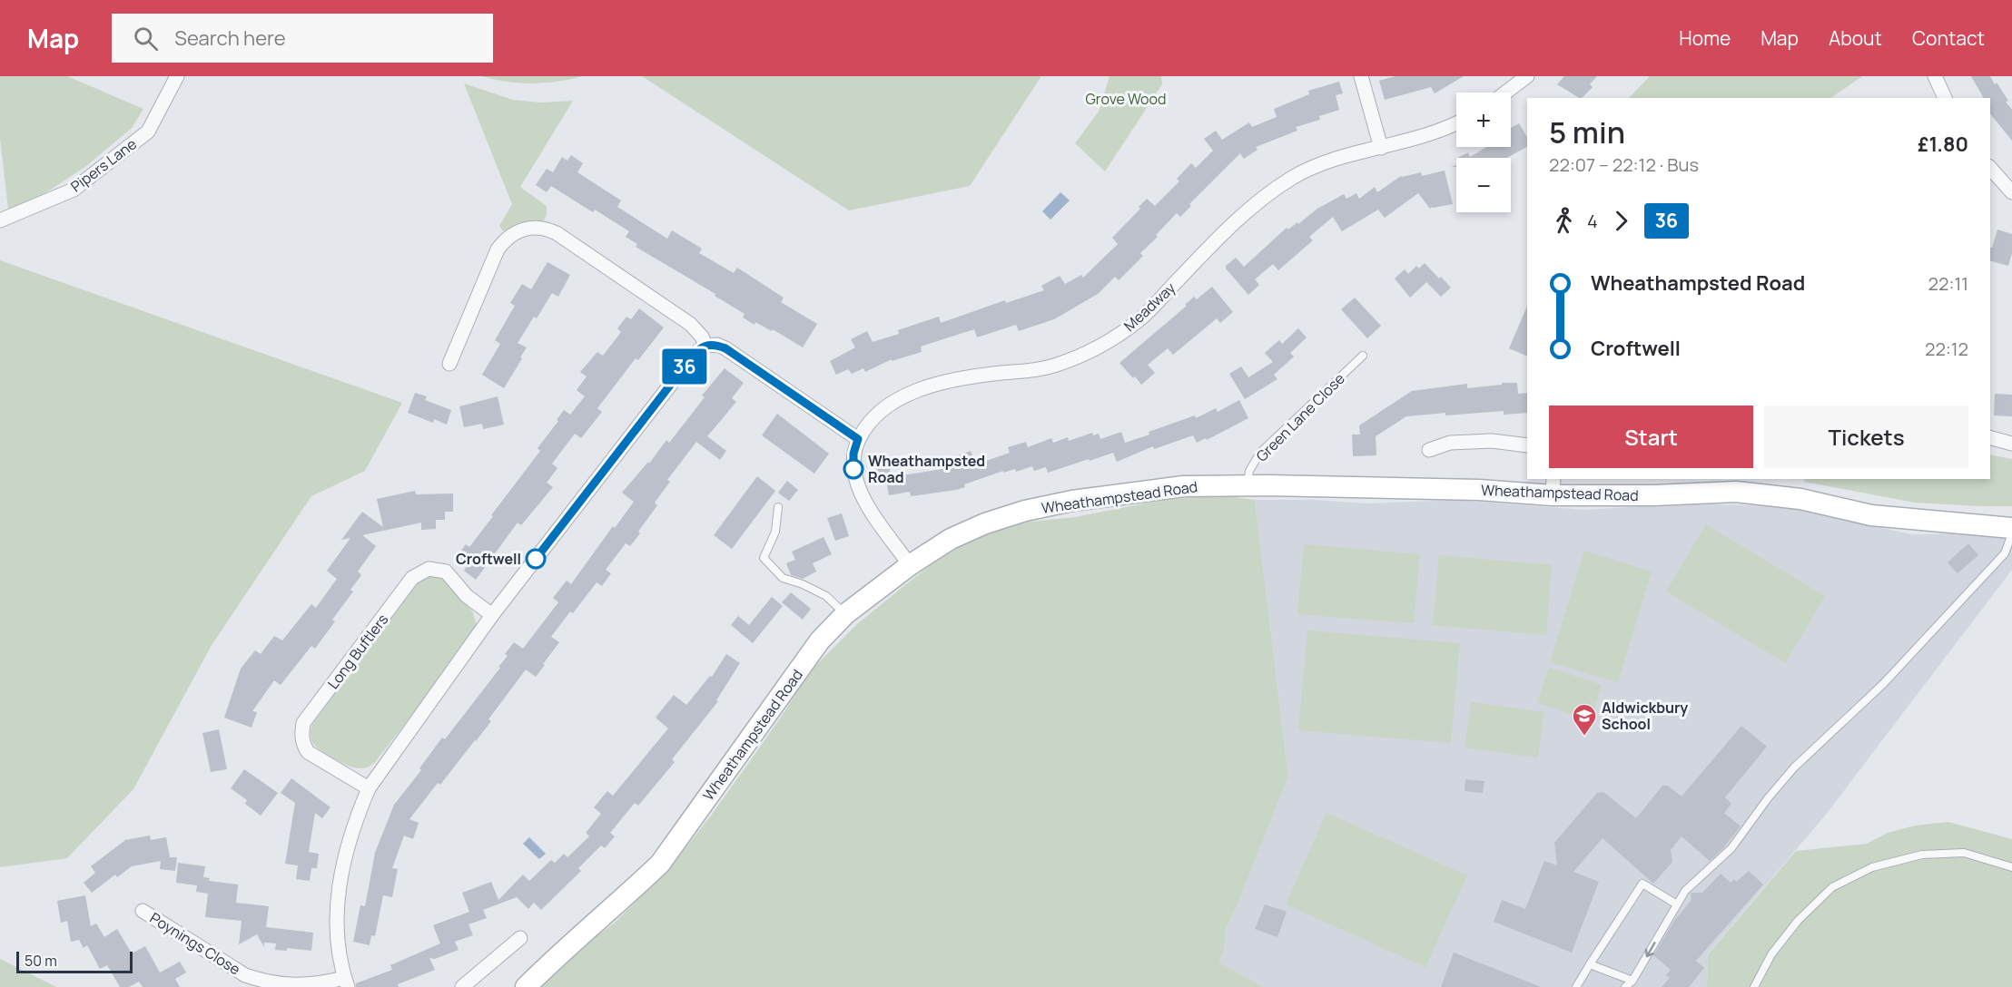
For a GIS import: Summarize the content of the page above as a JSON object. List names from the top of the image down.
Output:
{
  "streets": {
    "street": [
      "Pipers Lane",
      "Meadway",
      "Wheathampstead Road",
      "Long Buftlers",
      "Poynings Close"
    ],
    "lane": ["Green Lane Close"]
  },
  "crossings": [
    ["Meadway", "Wheathampstead Road"],
    ["Green Lane Close", "Wheathampstead Road"]
  ],
  "parks": ["Grove Wood"],
  "places": {
    "other": ["Wheathampsted Road", "Croftwell"],
    "school or university": ["Aldwickbury School"]
  },
  "lines": ["bus line 36"],
  "scale_bar": "50 m",
  "page": {
    "header": "Map",
    "search": "Search here",
    "nav": [
      "Home",
      "Map",
      "About",
      "Contact"
    ],
    "on_map": "36",
    "map_buttons": ["+", "−"],
    "heading": ["5 min", "22:07 – 22:12 · Bus", "£1.80"],
    "legs": ["4", "36"],
    "list": [
      {
        "name": "Wheathampsted Road",
        "value": "22:11"
      },
      {
        "name": "Croftwell",
        "value": "22:12"
      }
    ],
    "buttons": ["Start", "Tickets"],
    "scale": "50 m"
  }
}
